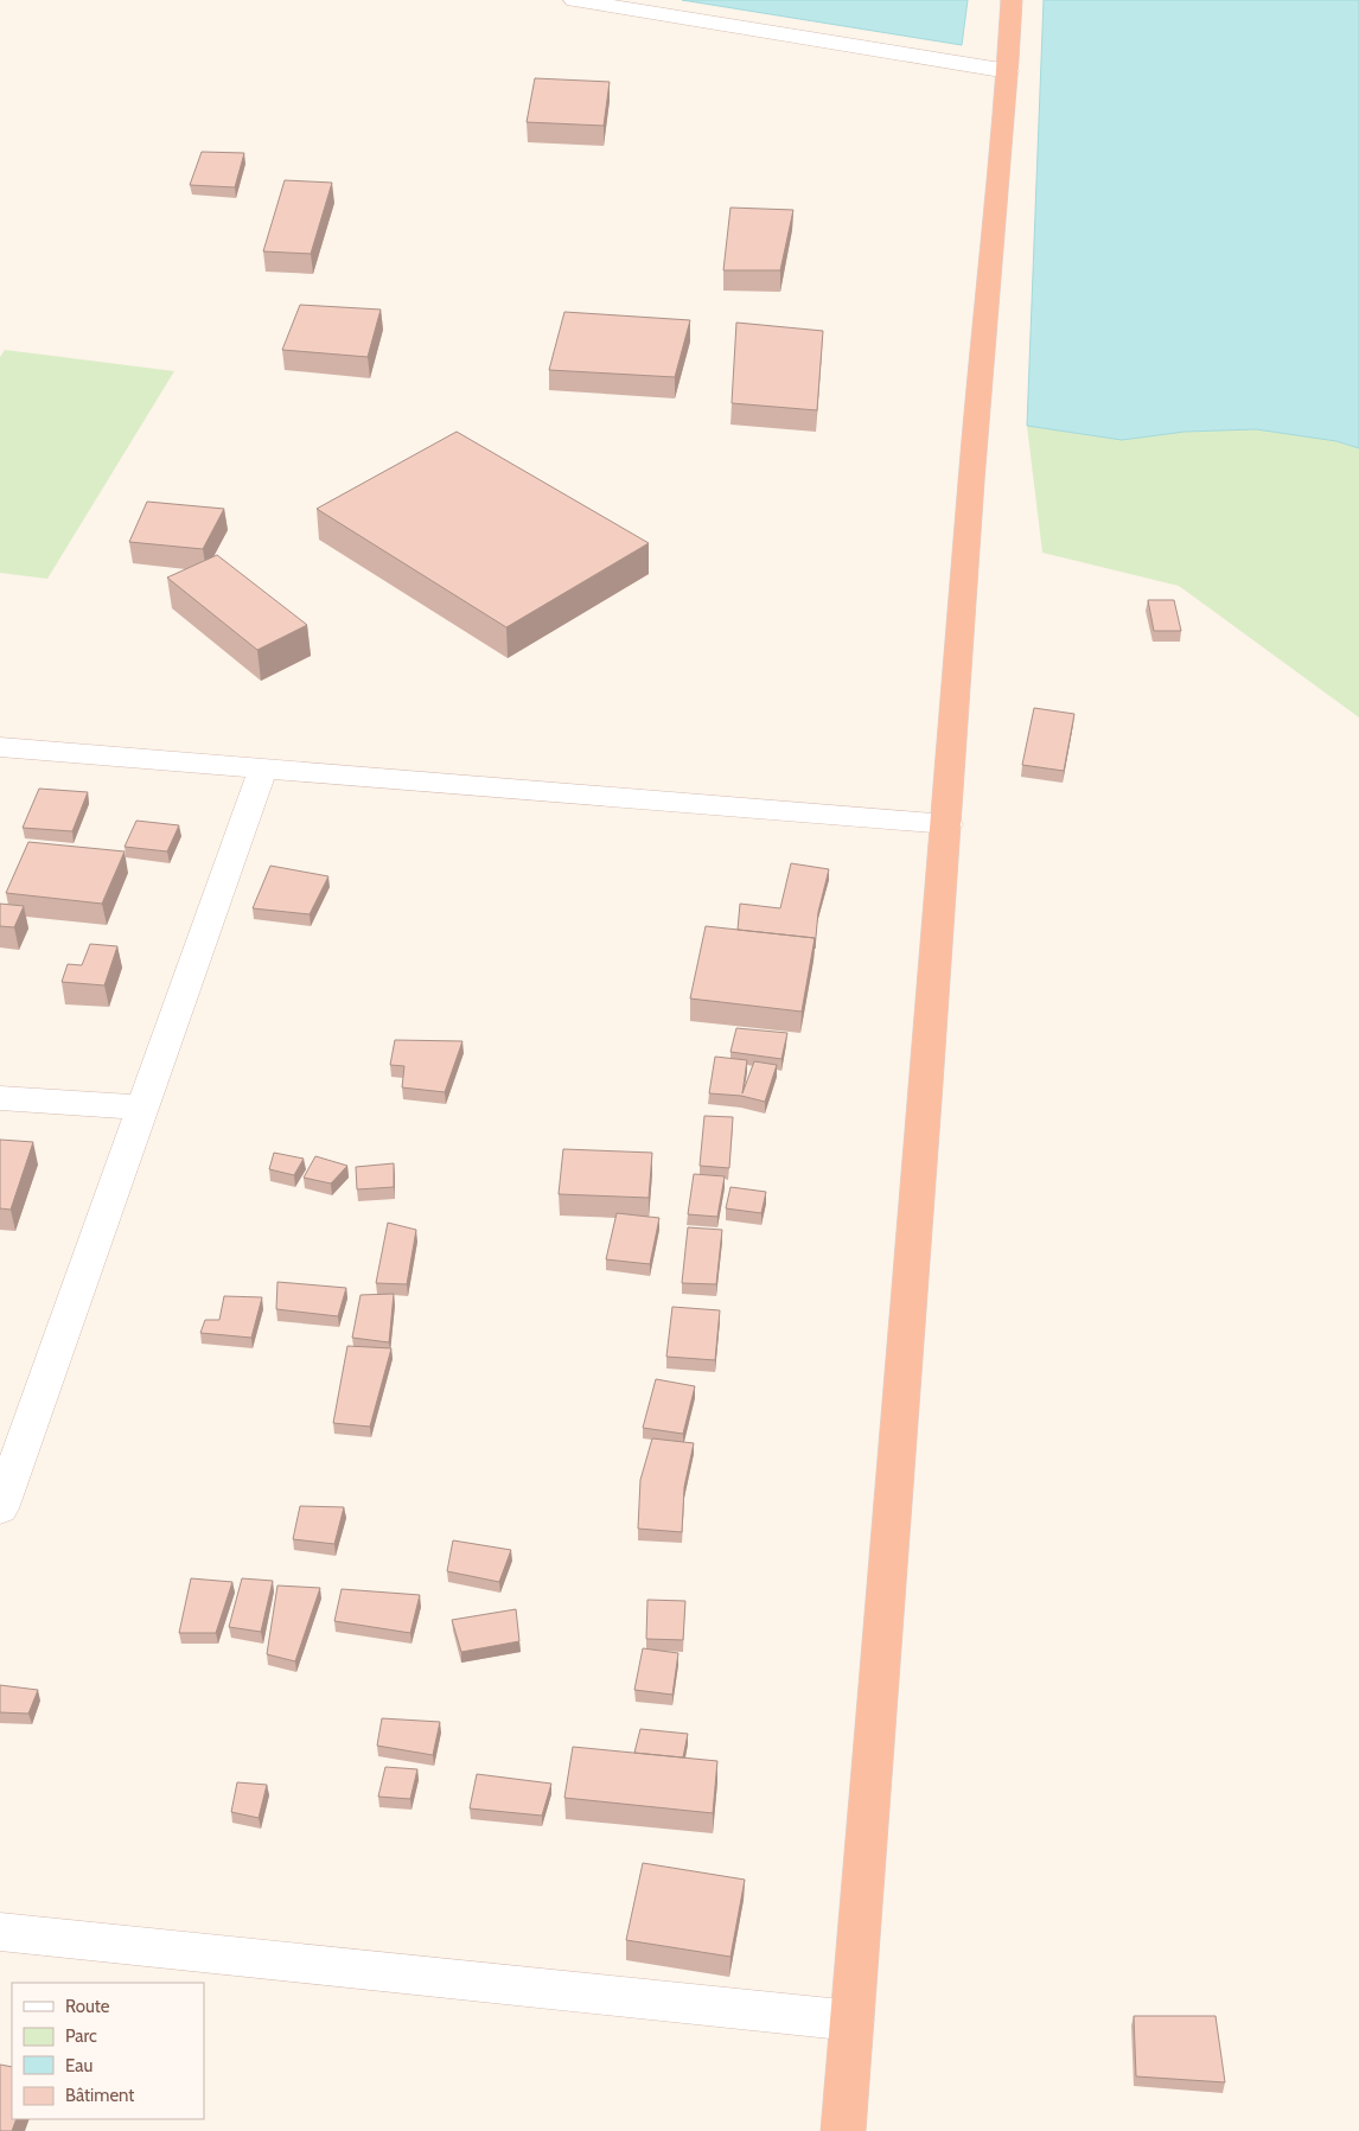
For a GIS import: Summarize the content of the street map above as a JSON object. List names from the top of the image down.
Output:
{
  "legend": [
    "Route",
    "Parc",
    "Eau",
    "Bâtiment"
  ]
}
